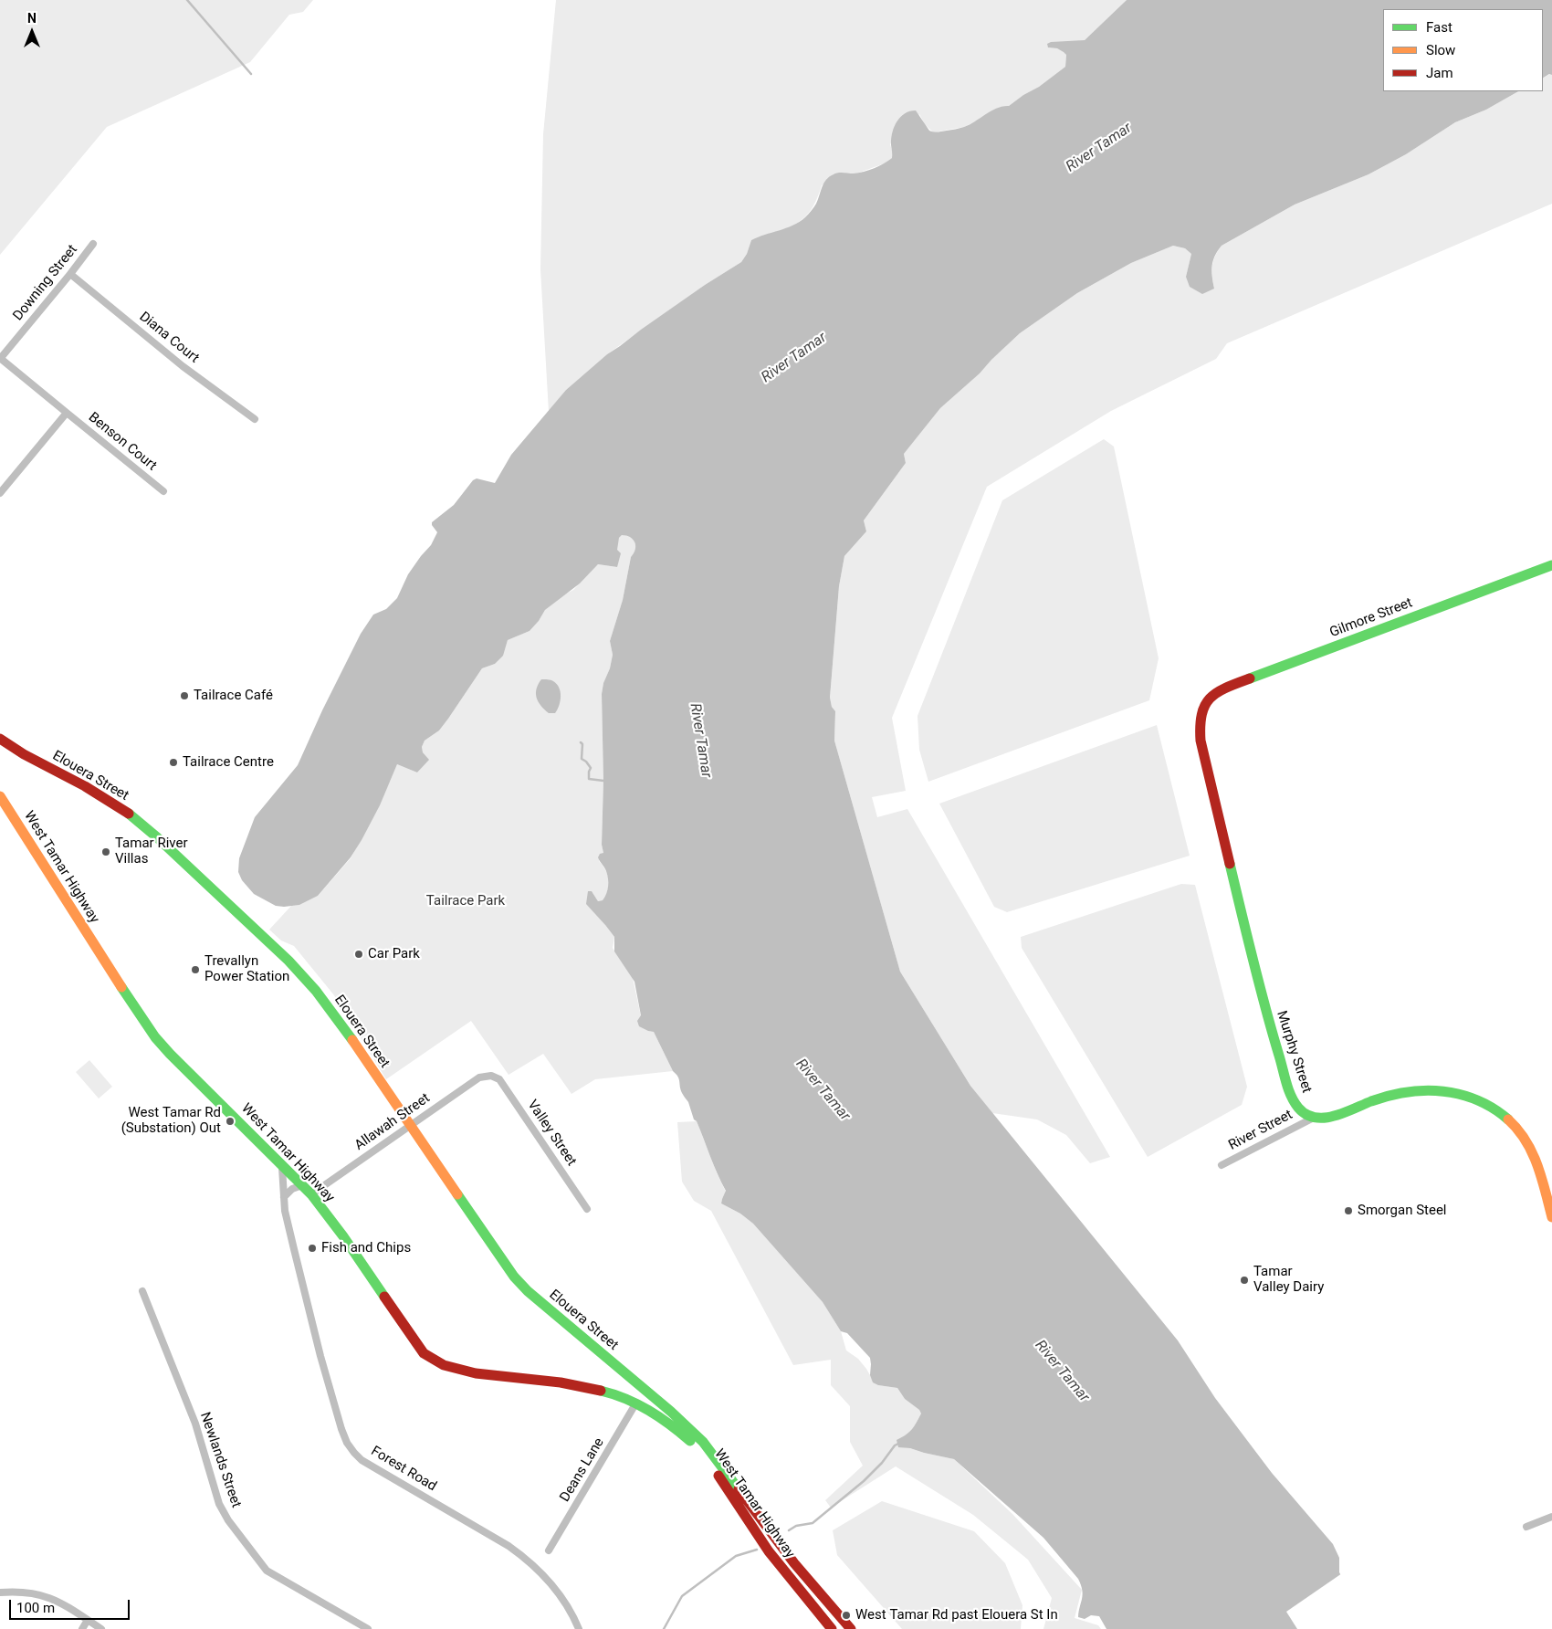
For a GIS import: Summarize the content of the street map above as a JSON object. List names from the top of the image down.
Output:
{
  "streets": {
    "main road": [
      "Gilmore Street",
      "Elouera Street",
      "West Tamar Highway",
      "Murphy Street"
    ],
    "street": [
      "Downing Street",
      "Diana Court",
      "Benson Court",
      "Allawah Street",
      "River Street",
      "Valley Street",
      "Newlands Street",
      "Forest Road",
      "Deans Lane"
    ]
  },
  "crossings": [
    ["Downing Street", "Diana Court"],
    ["Downing Street", "Benson Court"],
    ["Gilmore Street", "Murphy Street"],
    ["Elouera Street", "West Tamar Highway"],
    ["Elouera Street", "Allawah Street"],
    ["West Tamar Highway", "Allawah Street"],
    ["West Tamar Highway", "Forest Road"],
    ["West Tamar Highway", "Deans Lane"],
    ["Murphy Street", "River Street"],
    ["Allawah Street", "Valley Street"]
  ],
  "water": ["River Tamar"],
  "parks": ["Tailrace Park"],
  "places": [
    "Tailrace Café",
    "Tailrace Centre",
    "Tamar River Villas",
    "Car Park",
    "Trevallyn Power Station",
    "West Tamar Rd (Substation) Out",
    "Smorgan Steel",
    "Fish and Chips",
    "Tamar Valley Dairy",
    "West Tamar Rd past Elouera St In"
  ],
  "legend": ["Fast", "Slow", "Jam"],
  "scale_bar": "100 m",
  "north": "top"
}
